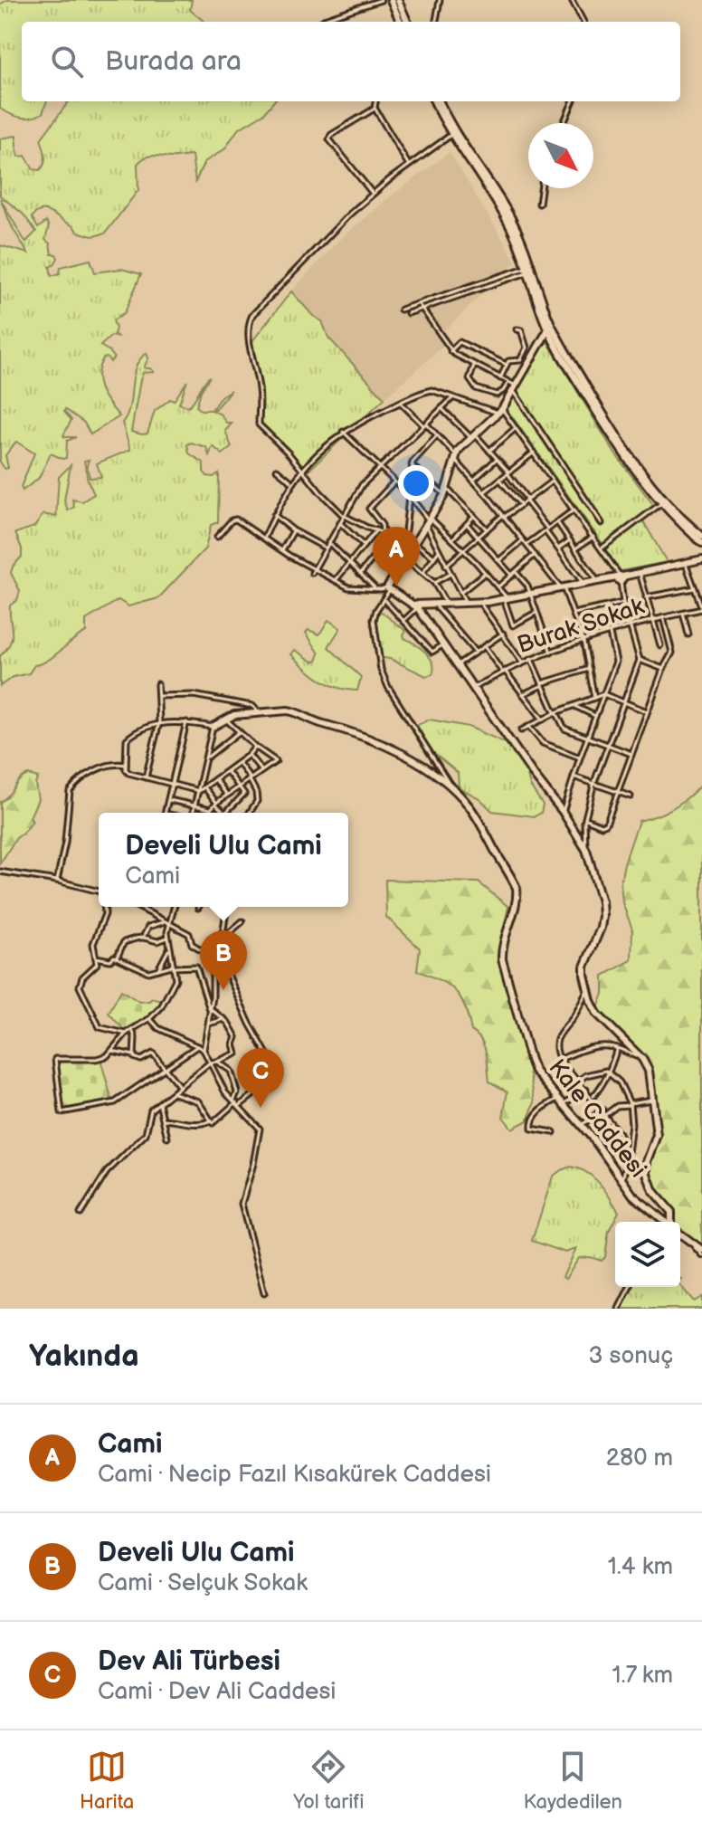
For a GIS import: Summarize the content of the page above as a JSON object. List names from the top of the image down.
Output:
{
  "streets": {
    "street": ["Burak Sokak", "Kale Caddesi"]
  },
  "north": "bottom right",
  "page": {
    "search": "Burada ara",
    "pins": ["A", "B", "C"],
    "popup": ["Develi Ulu Cami", "Cami"],
    "heading": ["Yakında", "3 sonuç"],
    "list": [
      {
        "mark": "A",
        "name": "Cami",
        "note": "Cami · Necip Fazıl Kısakürek Caddesi",
        "value": "280 m"
      },
      {
        "mark": "B",
        "name": "Develi Ulu Cami",
        "note": "Cami · Selçuk Sokak",
        "value": "1.4 km"
      },
      {
        "mark": "C",
        "name": "Dev Ali Türbesi",
        "note": "Cami · Dev Ali Caddesi",
        "value": "1.7 km"
      }
    ],
    "nav": ["Harita", "Yol tarifi", "Kaydedilen"]
  }
}
